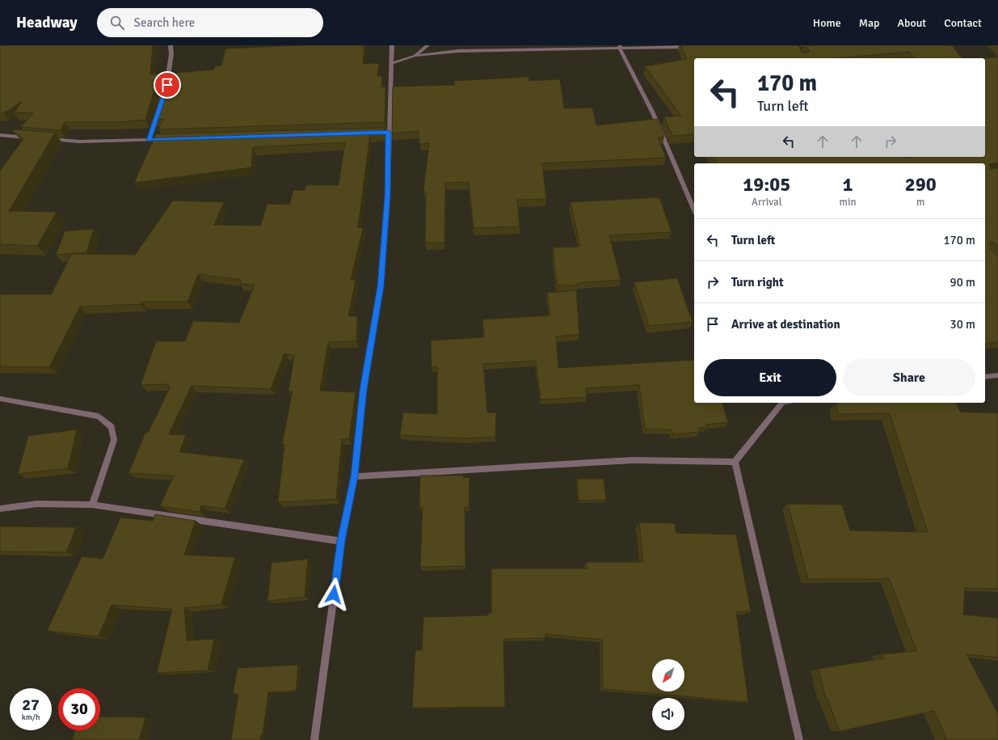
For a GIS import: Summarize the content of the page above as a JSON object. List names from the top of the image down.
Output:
{
  "north": "bottom left",
  "page": {
    "header": "Headway",
    "search": "Search here",
    "nav": [
      "Home",
      "Map",
      "About",
      "Contact"
    ],
    "turn": ["170 m", "Turn left"],
    "eta": [
      "19:05",
      "Arrival",
      "1",
      "min",
      "290",
      "m"
    ],
    "list": [
      {
        "name": "Turn left",
        "value": "170 m"
      },
      {
        "name": "Turn right",
        "value": "90 m"
      },
      {
        "name": "Arrive at destination",
        "value": "30 m"
      }
    ],
    "buttons": ["Exit", "Share"],
    "speed": "27 km/h",
    "limit": "30"
  }
}
